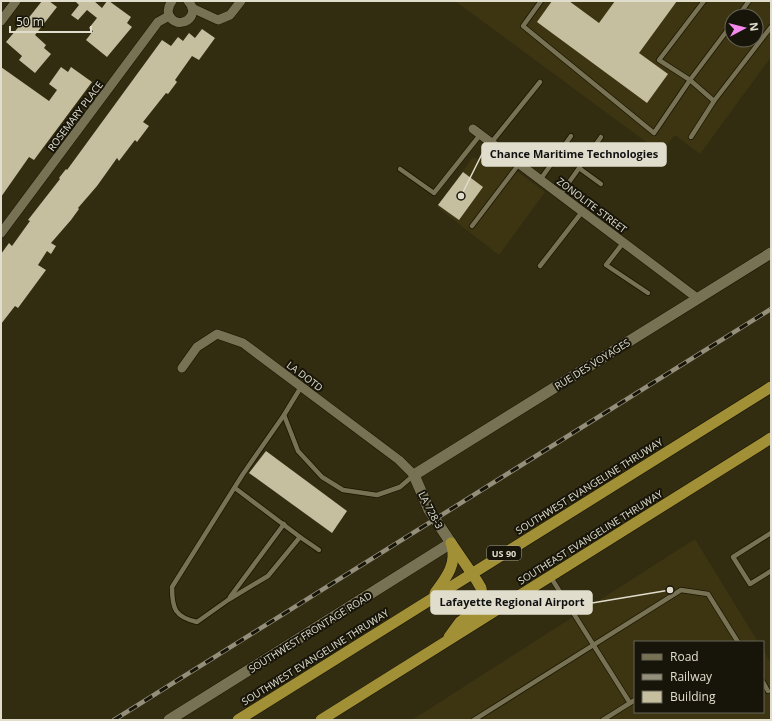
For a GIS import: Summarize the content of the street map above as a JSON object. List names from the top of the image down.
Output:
{
  "streets": {
    "highway": ["SOUTHWEST EVANGELINE THRUWAY", "SOUTHEAST EVANGELINE THRUWAY", "US 90"],
    "street": [
      "ROSEMARY PLACE",
      "ZONOLITE STREET",
      "RUE DES VOYAGES",
      "LA DOTD",
      "LA 728-3",
      "SOUTHWEST FRONTAGE ROAD"
    ]
  },
  "crossings": [
    ["ZONOLITE STREET", "RUE DES VOYAGES"],
    ["RUE DES VOYAGES", "LA DOTD"],
    ["RUE DES VOYAGES", "LA 728-3"],
    ["LA DOTD", "LA 728-3"],
    ["LA 728-3", "SOUTHWEST FRONTAGE ROAD"]
  ],
  "places": ["Chance Maritime Technologies", "Lafayette Regional Airport"],
  "legend": ["Road", "Railway", "Building"],
  "scale_bar": "50 m",
  "north": "right"
}
